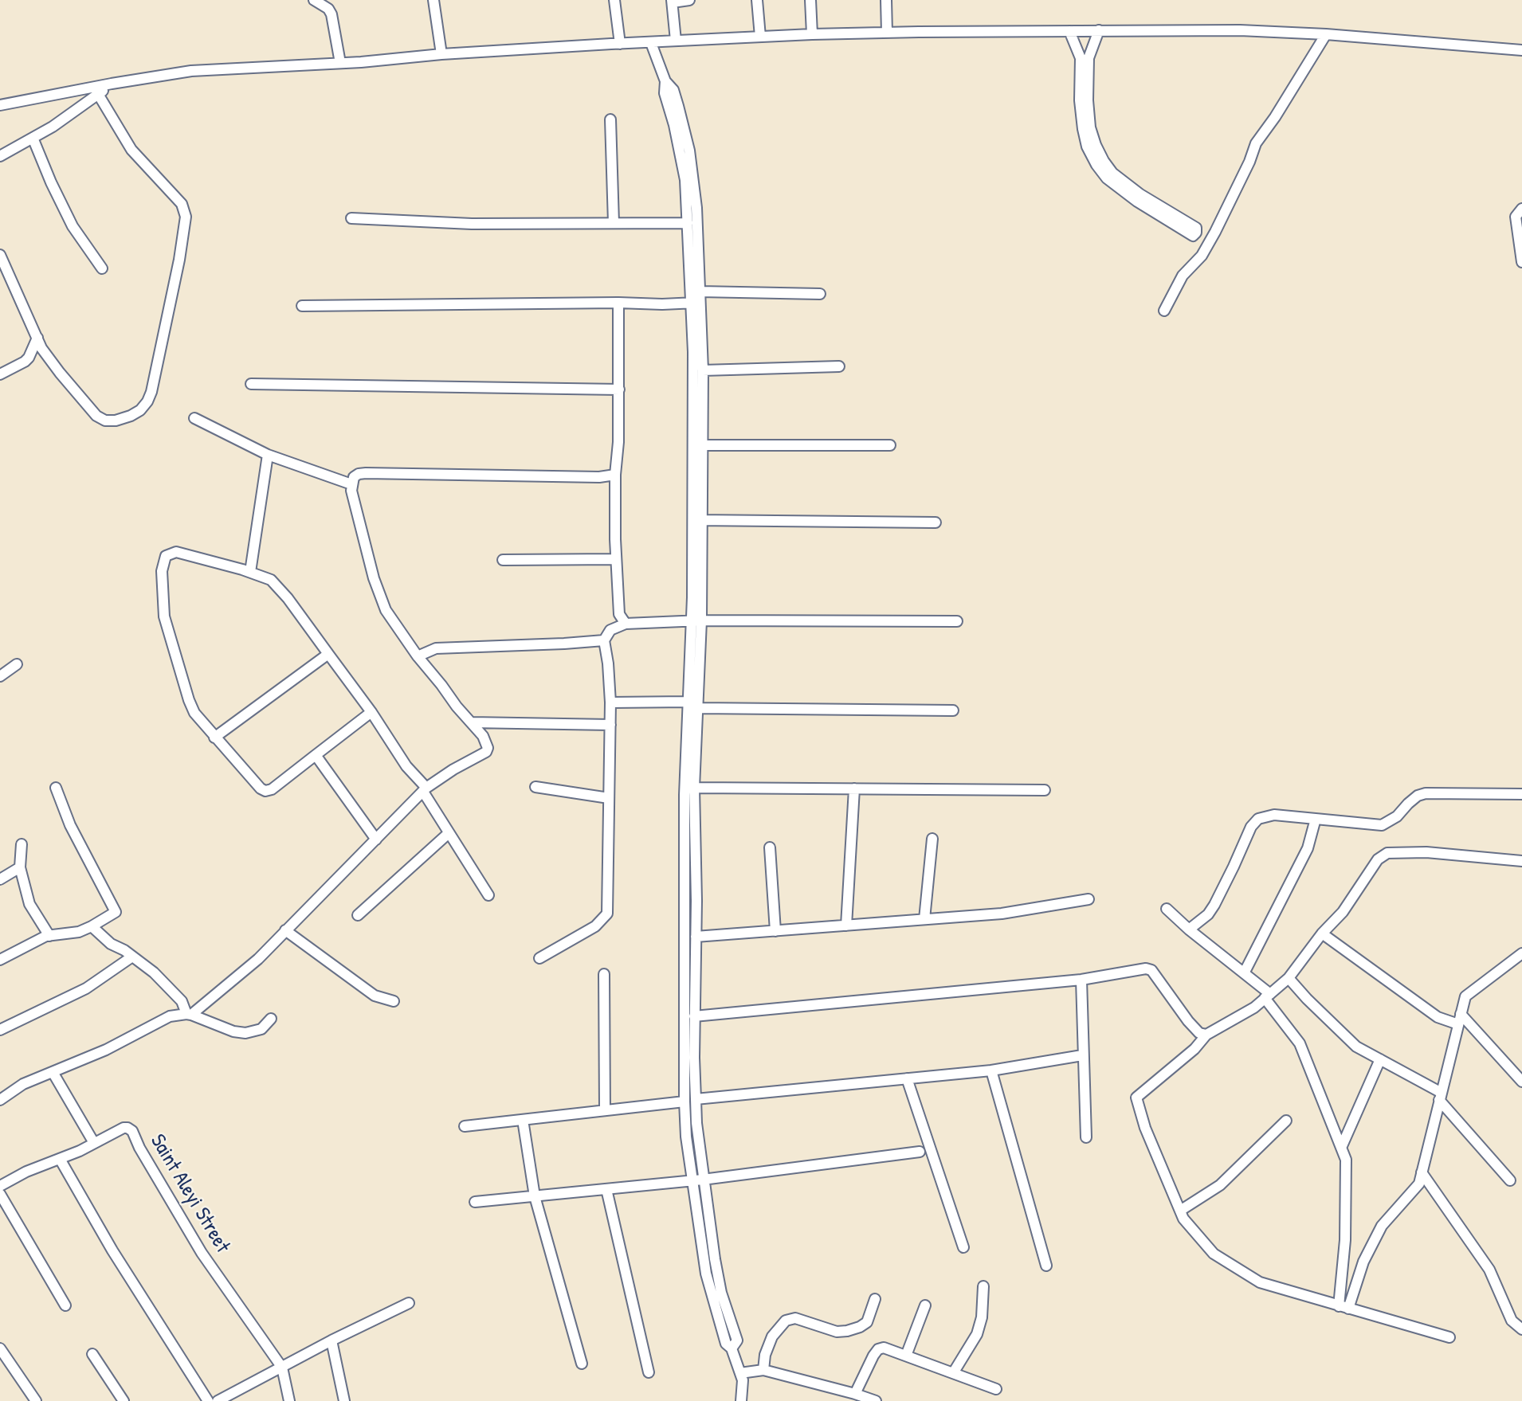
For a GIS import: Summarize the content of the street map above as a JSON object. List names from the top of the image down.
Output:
{
  "streets": {
    "street": ["Saint Aleyi Street"]
  }
}
